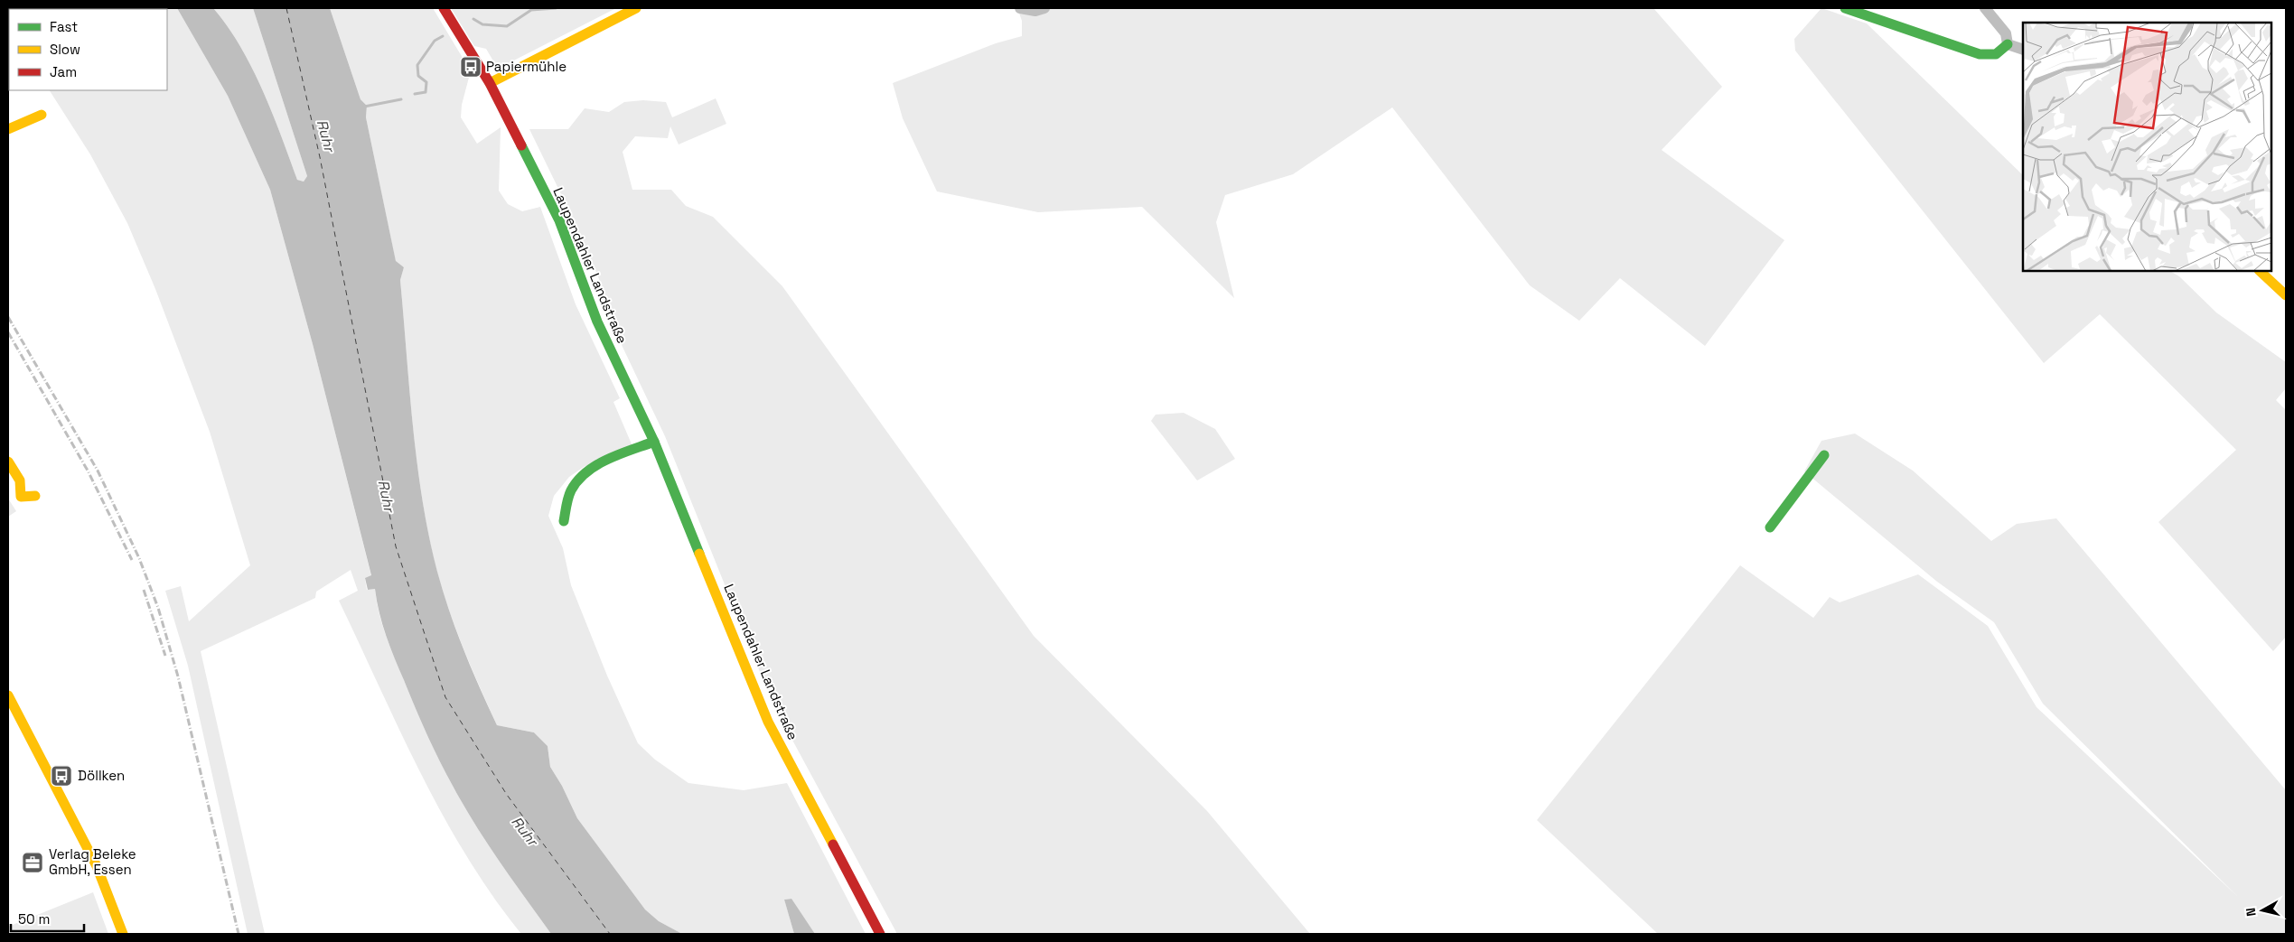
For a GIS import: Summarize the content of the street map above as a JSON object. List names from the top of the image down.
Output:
{
  "streets": {
    "main road": ["Laupendahler Landstraße"]
  },
  "water": ["Ruhr"],
  "places": {
    "bus stop": ["Papiermühle", "Döllken"],
    "office": ["Verlag Beleke GmbH, Essen"]
  },
  "legend": ["Fast", "Slow", "Jam"],
  "scale_bar": "50 m",
  "north": "left"
}
